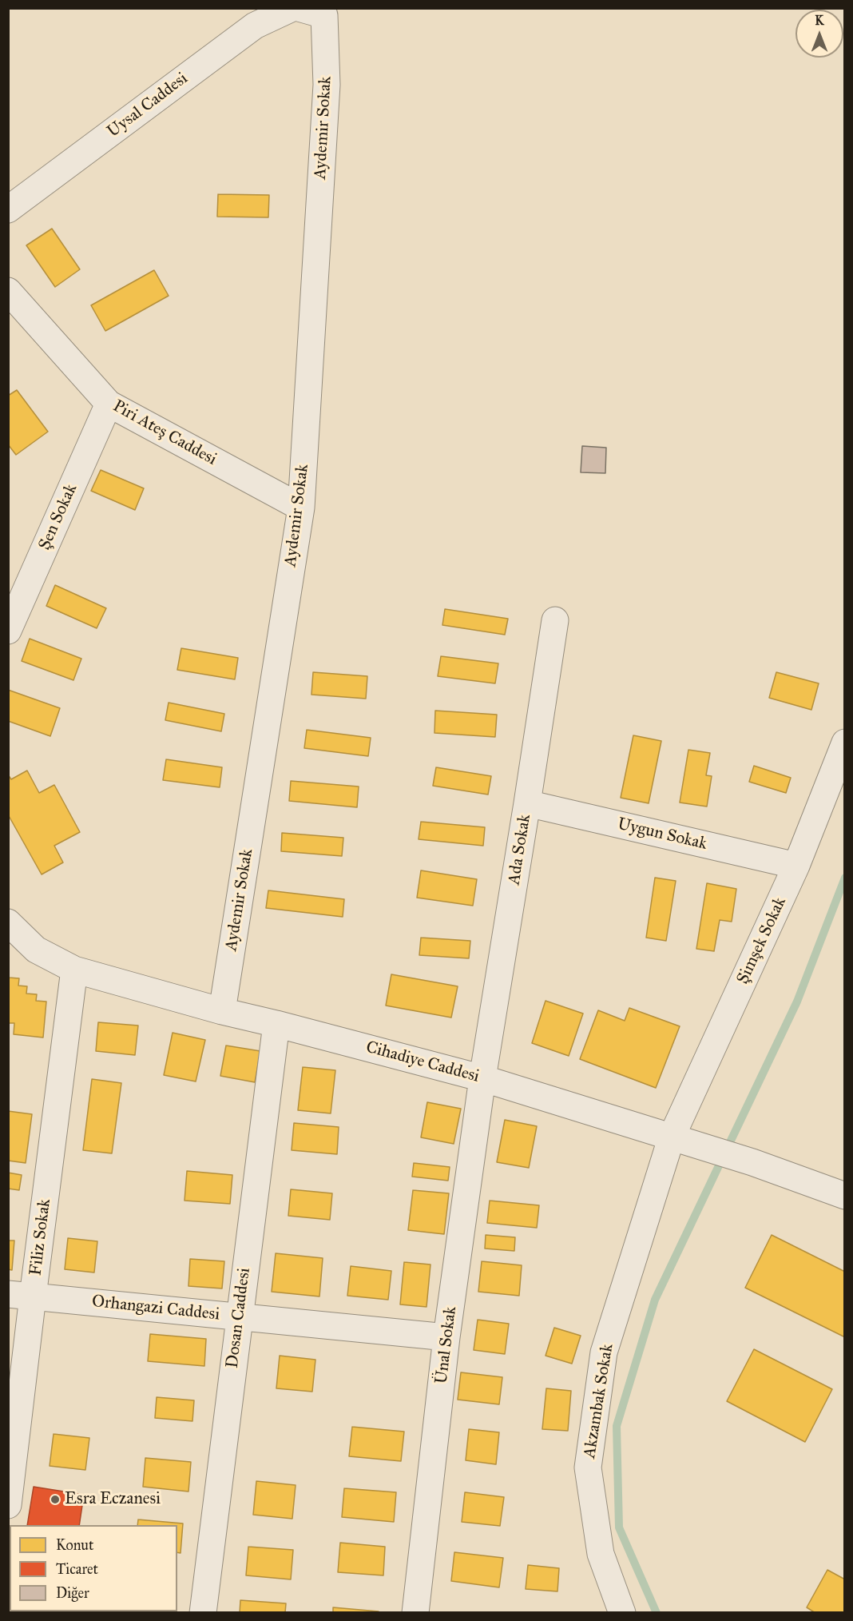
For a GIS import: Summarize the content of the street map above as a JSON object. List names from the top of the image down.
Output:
{
  "streets": {
    "street": [
      "Uysal Caddesi",
      "Aydemir Sokak",
      "Piri Ateş Caddesi",
      "Şen Sokak",
      "Uygun Sokak",
      "Ada Sokak",
      "Şimşek Sokak",
      "Cihadiye Caddesi",
      "Filiz Sokak",
      "Orhangazi Caddesi",
      "Dosan Caddesi",
      "Ünal Sokak",
      "Akzambak Sokak"
    ]
  },
  "crossings": [
    ["Aydemir Sokak", "Piri Ateş Caddesi"],
    ["Aydemir Sokak", "Cihadiye Caddesi"],
    ["Piri Ateş Caddesi", "Şen Sokak"],
    ["Uygun Sokak", "Ada Sokak"],
    ["Uygun Sokak", "Şimşek Sokak"],
    ["Ada Sokak", "Cihadiye Caddesi"],
    ["Ada Sokak", "Ünal Sokak"],
    ["Şimşek Sokak", "Cihadiye Caddesi"],
    ["Şimşek Sokak", "Akzambak Sokak"],
    ["Cihadiye Caddesi", "Filiz Sokak"],
    ["Cihadiye Caddesi", "Dosan Caddesi"],
    ["Cihadiye Caddesi", "Ünal Sokak"],
    ["Cihadiye Caddesi", "Akzambak Sokak"],
    ["Filiz Sokak", "Orhangazi Caddesi"],
    ["Orhangazi Caddesi", "Dosan Caddesi"],
    ["Orhangazi Caddesi", "Ünal Sokak"]
  ],
  "places": ["Esra Eczanesi"],
  "legend": ["Konut", "Ticaret", "Diğer"],
  "north": "top"
}
